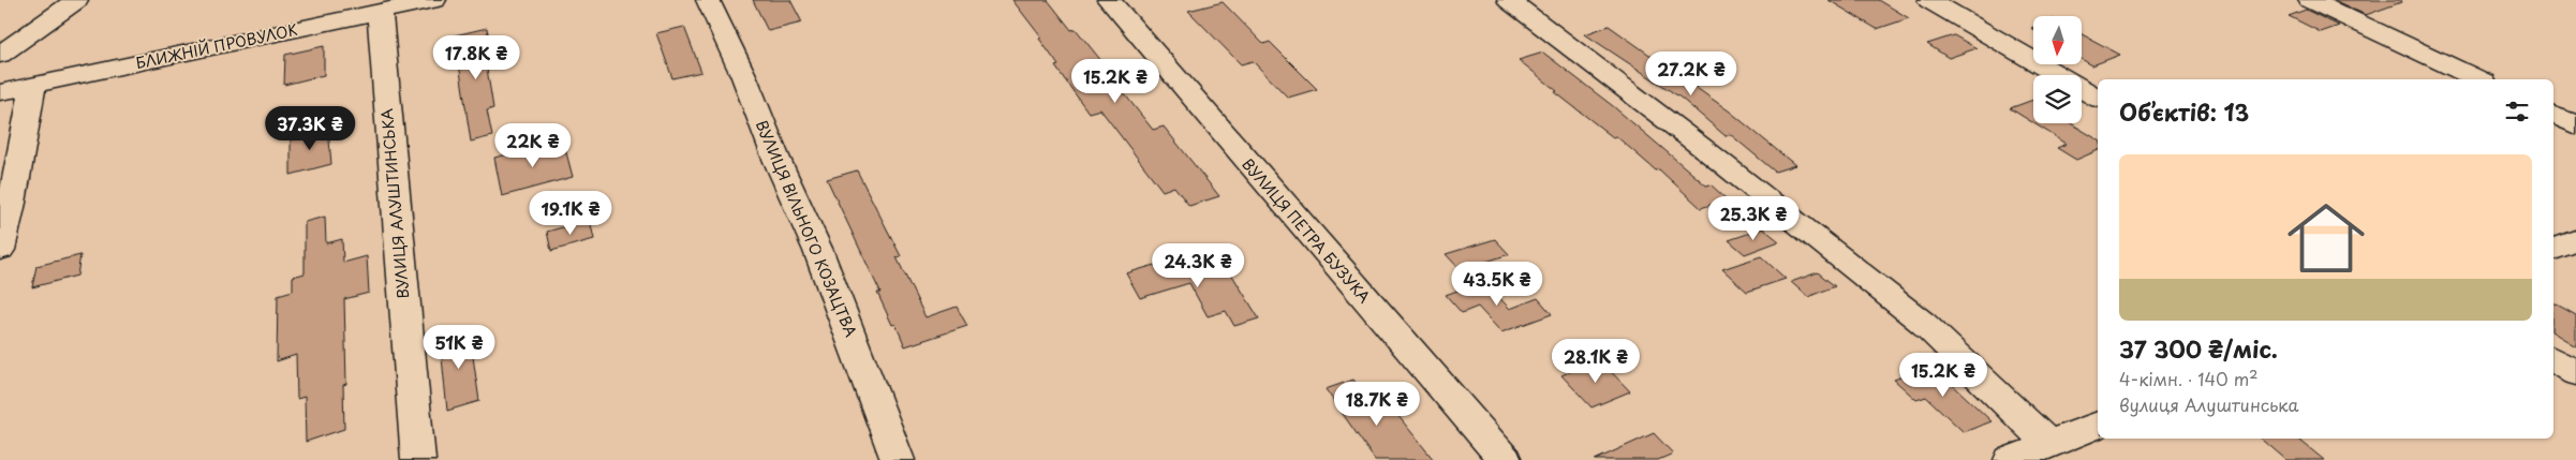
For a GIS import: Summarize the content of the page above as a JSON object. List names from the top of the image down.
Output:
{
  "streets": {
    "street": [
      "БЛИЖНІЙ ПРОВУЛОК",
      "ВУЛИЦЯ АЛУШТИНСЬКА",
      "ВУЛИЦЯ ВІЛЬНОГО КОЗАЦТВА",
      "ВУЛИЦЯ ПЕТРА БУЗУКА"
    ]
  },
  "crossings": [
    ["БЛИЖНІЙ ПРОВУЛОК", "ВУЛИЦЯ АЛУШТИНСЬКА"]
  ],
  "north": "bottom",
  "page": {
    "price": [
      "17.8K ₴",
      "27.2K ₴",
      "15.2K ₴",
      "37.3K ₴",
      "22K ₴",
      "19.1K ₴",
      "25.3K ₴",
      "24.3K ₴",
      "43.5K ₴",
      "51K ₴",
      "28.1K ₴",
      "15.2K ₴",
      "18.7K ₴"
    ],
    "heading": "Об’єктів: 13",
    "list": [
      {
        "name": "37 300 ₴/міс.",
        "note": "4-кімн. · 140 m² · вулиця Алуштинська"
      }
    ]
  }
}
